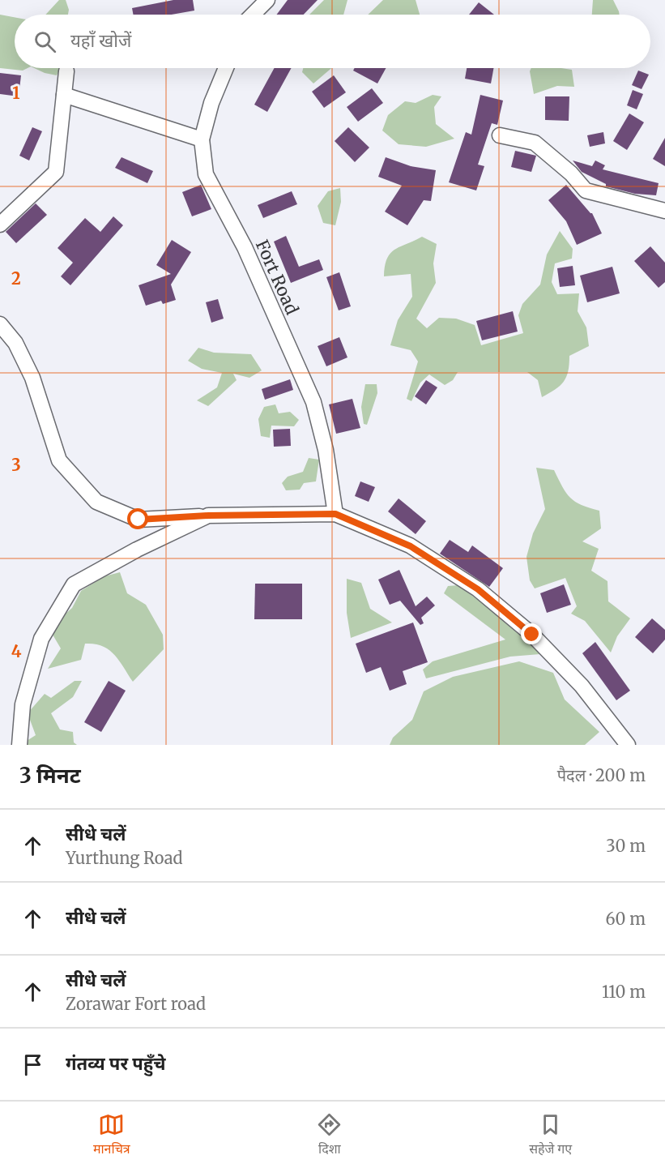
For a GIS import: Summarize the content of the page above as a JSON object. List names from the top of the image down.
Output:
{
  "streets": {
    "street": ["Fort Road"]
  },
  "page": {
    "search": "यहाँ खोजें",
    "heading": ["3 मिनट", "पैदल · 200 m"],
    "list": [
      ["सीधे चलें", "Yurthung Road", "30 m"],
      ["सीधे चलें", "60 m"],
      ["सीधे चलें", "Zorawar Fort road", "110 m"],
      "गंतव्य पर पहुँचे"
    ],
    "nav": ["मानचित्र", "दिशा", "सहेजे गए"]
  },
  "grid": {
    "rows": [
      "1",
      "2",
      "3",
      "4"
    ]
  }
}
